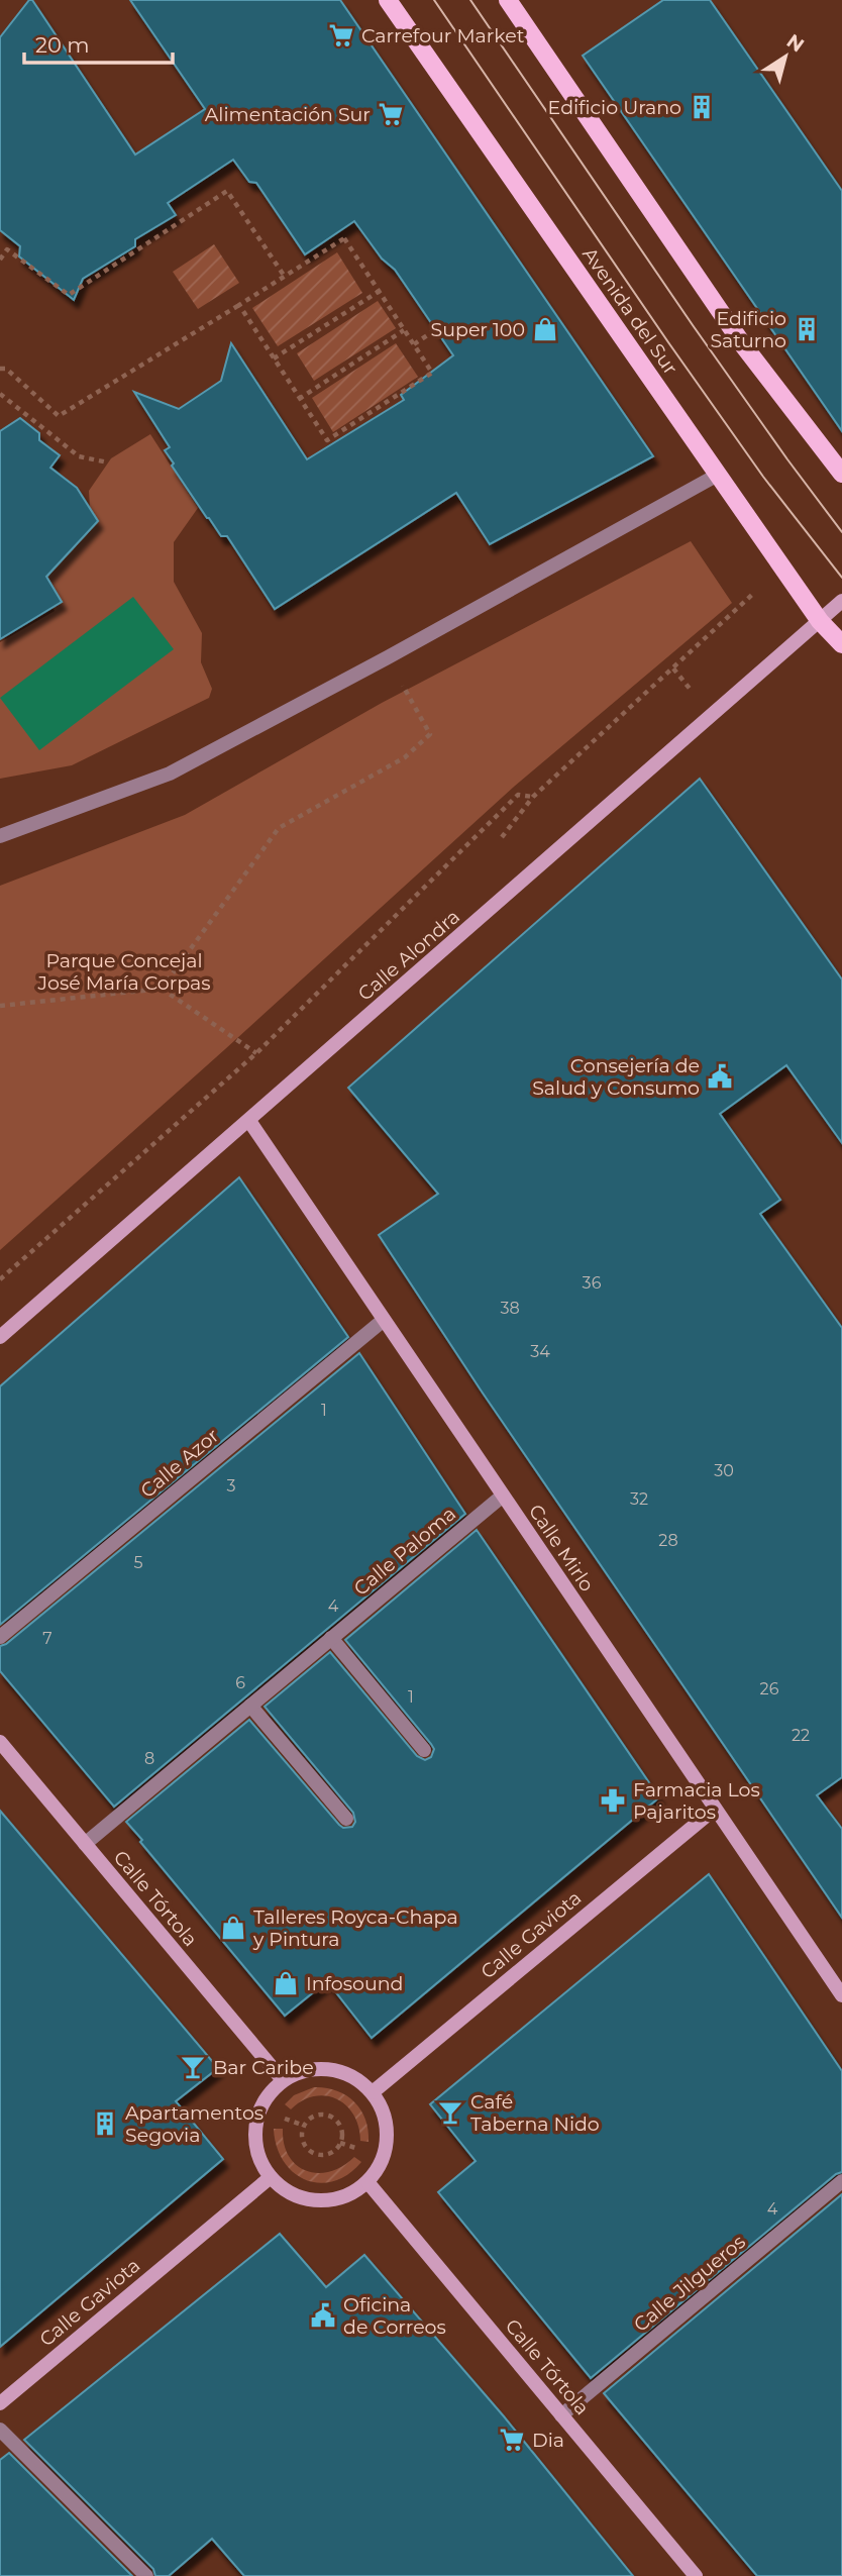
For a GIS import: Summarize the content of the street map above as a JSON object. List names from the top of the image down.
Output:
{
  "streets": {
    "main road": ["Avenida del Sur"],
    "street": [
      "Calle Alondra",
      "Calle Azor",
      "Calle Mirlo",
      "Calle Paloma",
      "Calle Tórtola",
      "Calle Gaviota",
      "Calle Jilgueros"
    ]
  },
  "crossings": [
    ["Avenida del Sur", "Calle Alondra"],
    ["Calle Alondra", "Calle Mirlo"],
    ["Calle Azor", "Calle Mirlo"],
    ["Calle Mirlo", "Calle Paloma"],
    ["Calle Mirlo", "Calle Gaviota"],
    ["Calle Paloma", "Calle Tórtola"],
    ["Calle Tórtola", "Calle Jilgueros"]
  ],
  "parks": ["Parque Concejal José María Corpas"],
  "places": {
    "supermarket": ["Carrefour Market", "Alimentación Sur", "Dia"],
    "building": ["Edificio Urano", "Edificio Saturno", "Apartamentos Segovia"],
    "shop": ["Super 100", "Talleres Royca-Chapa y Pintura", "Infosound"],
    "public building": ["Consejería de Salud y Consumo", "Oficina de Correos"],
    "pharmacy": ["Farmacia Los Pajaritos"],
    "bar": ["Bar Caribe", "Café Taberna Nido"]
  },
  "house_numbers": [
    "36",
    "38",
    "34",
    "1",
    "30",
    "3",
    "32",
    "28",
    "5",
    "4",
    "7",
    "6",
    "26",
    "1",
    "22",
    "8",
    "4"
  ],
  "scale_bar": "20 m",
  "north": "top right"
}
